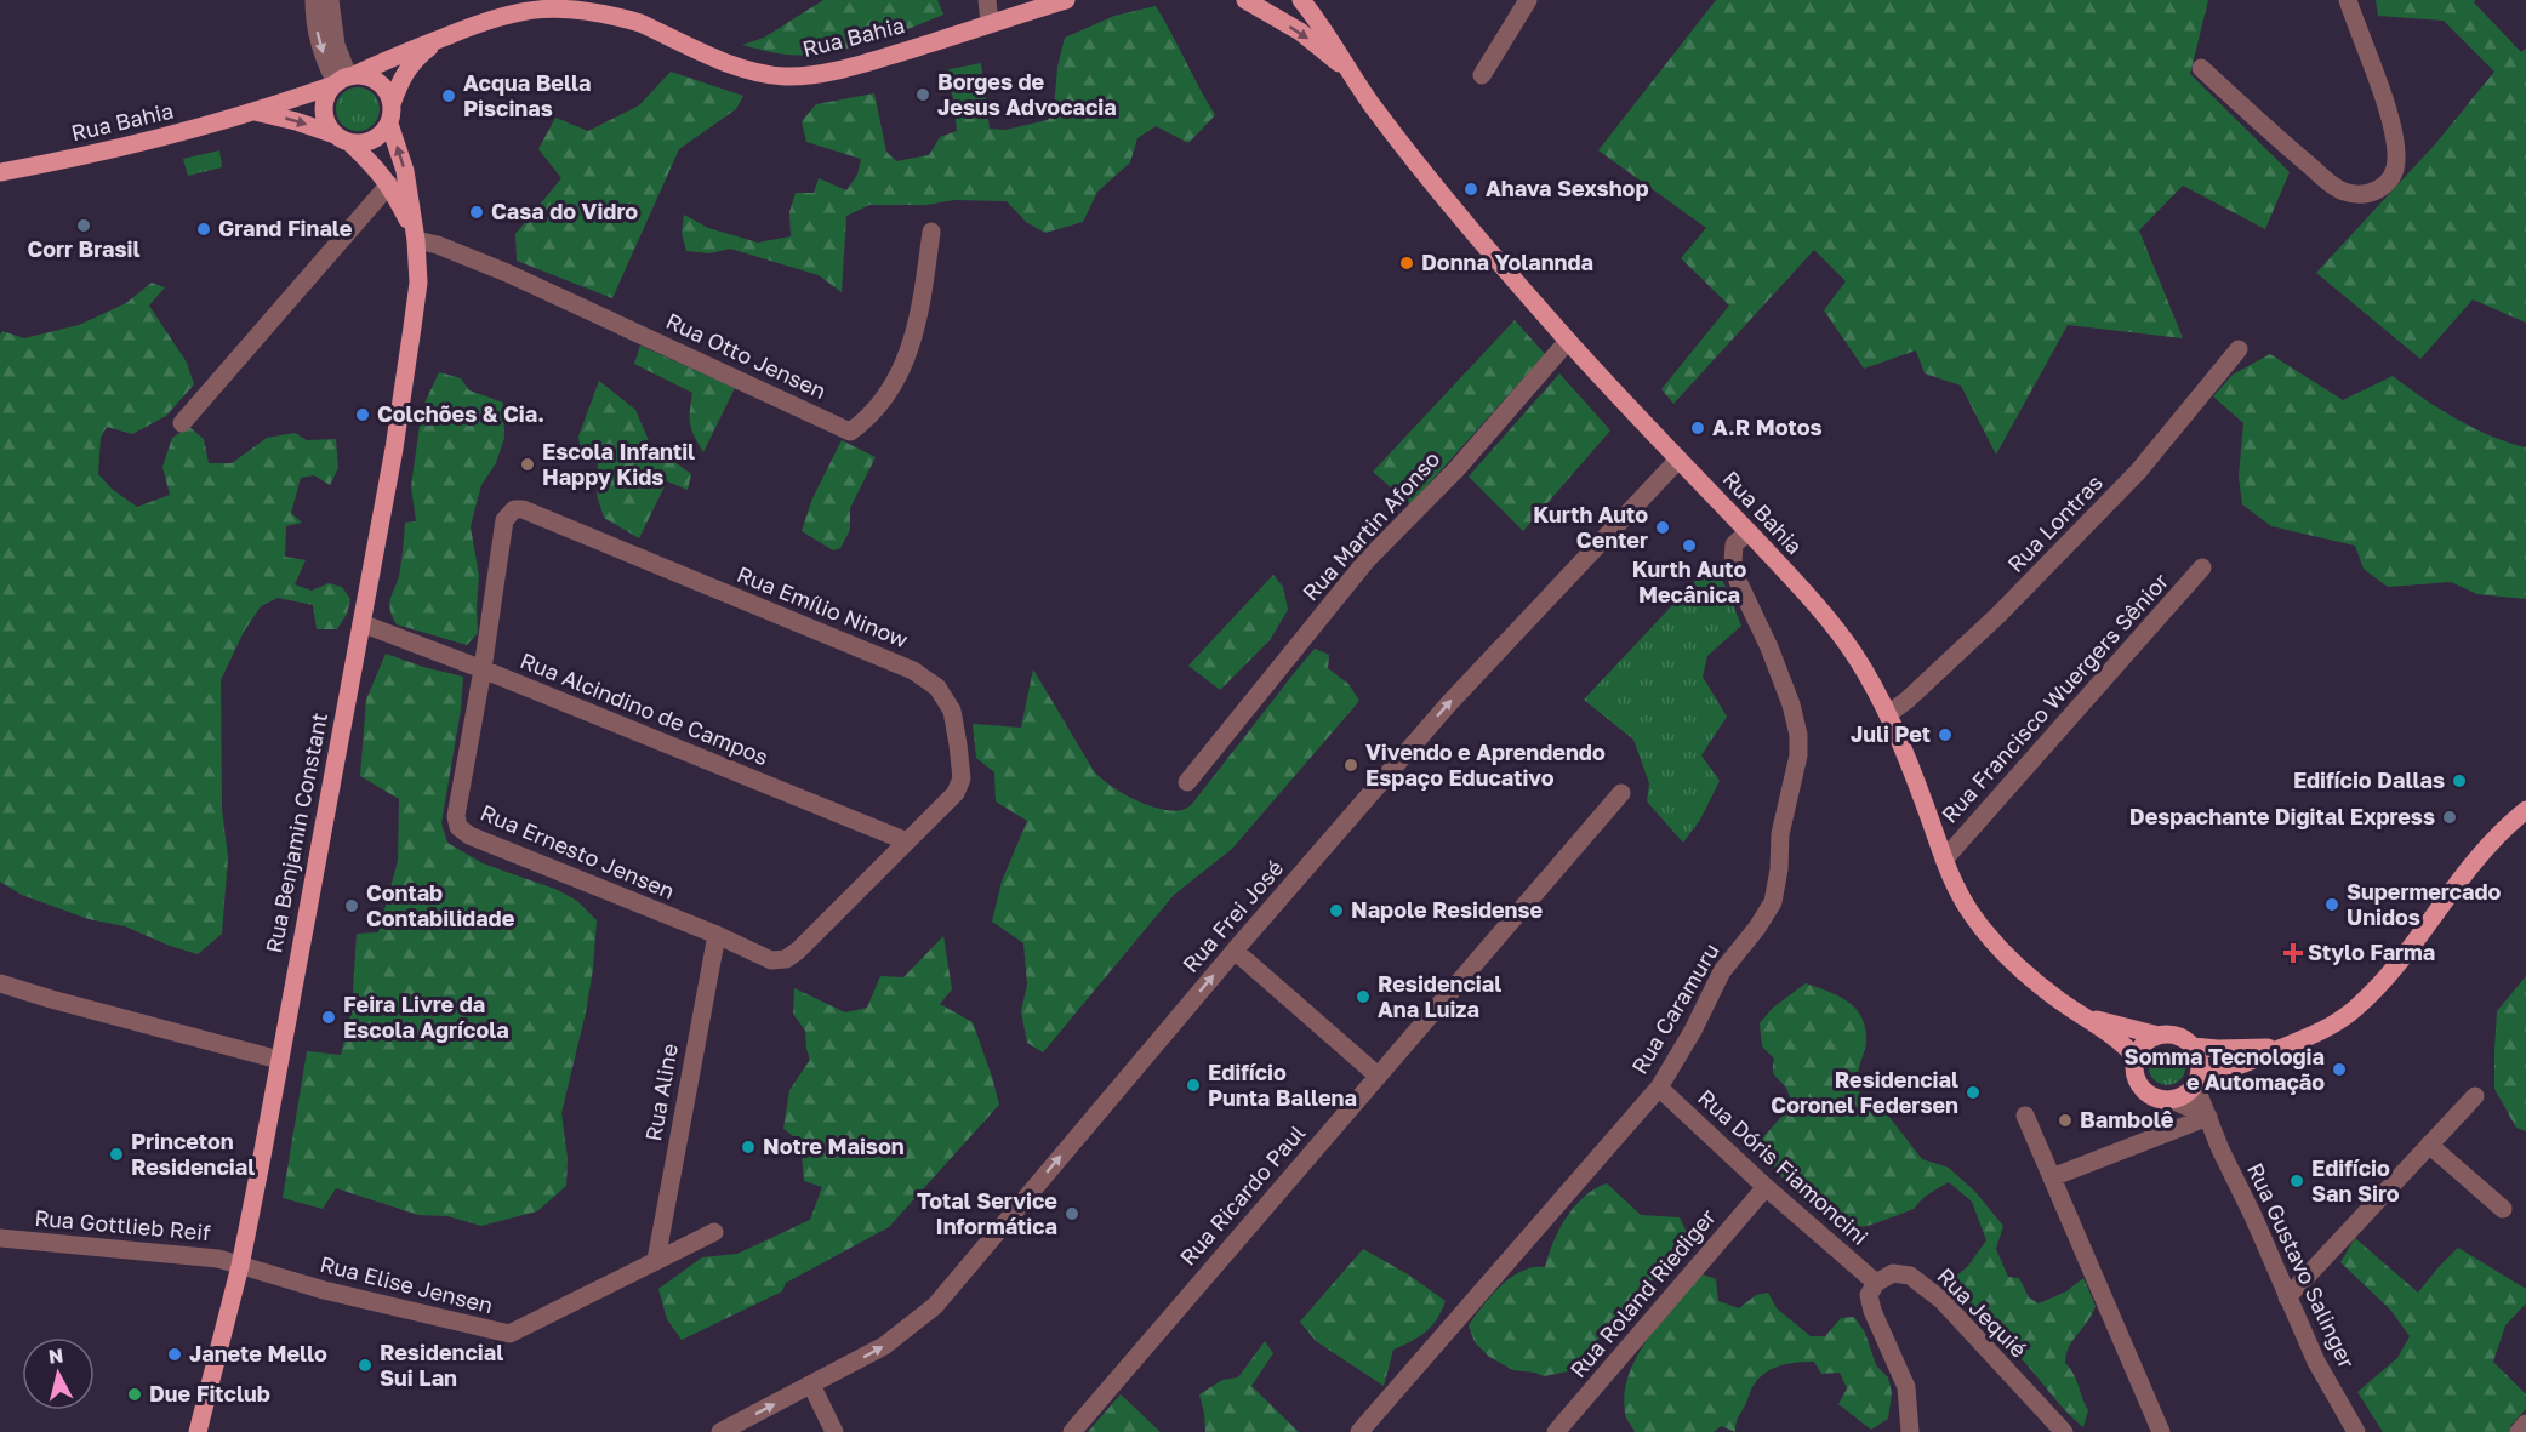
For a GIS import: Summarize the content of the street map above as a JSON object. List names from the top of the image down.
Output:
{
  "streets": {
    "main road": ["Rua Bahia", "Rua Benjamin Constant"],
    "street": [
      "Rua Otto Jensen",
      "Rua Lontras",
      "Rua Martin Afonso",
      "Rua Emílio Ninow",
      "Rua Francisco Wuergers Sênior",
      "Rua Alcindino de Campos",
      "Rua Ernesto Jensen",
      "Rua Frei José",
      "Rua Caramuru",
      "Rua Aline",
      "Rua Dóris Fiamoncini",
      "Rua Ricardo Paul",
      "Rua Gottlieb Reif",
      "Rua Gustavo Salinger",
      "Rua Elise Jensen",
      "Rua Roland Riediger",
      "Rua Jequié"
    ]
  },
  "crossings": [
    ["Rua Bahia", "Rua Lontras"],
    ["Rua Bahia", "Rua Martin Afonso"],
    ["Rua Bahia", "Rua Francisco Wuergers Sênior"],
    ["Rua Bahia", "Rua Benjamin Constant"],
    ["Rua Bahia", "Rua Frei José"],
    ["Rua Bahia", "Rua Caramuru"],
    ["Rua Bahia", "Rua Gustavo Salinger"],
    ["Rua Otto Jensen", "Rua Benjamin Constant"],
    ["Rua Emílio Ninow", "Rua Alcindino de Campos"],
    ["Rua Emílio Ninow", "Rua Ernesto Jensen"],
    ["Rua Alcindino de Campos", "Rua Benjamin Constant"],
    ["Rua Alcindino de Campos", "Rua Ernesto Jensen"],
    ["Rua Benjamin Constant", "Rua Gottlieb Reif"],
    ["Rua Benjamin Constant", "Rua Elise Jensen"],
    ["Rua Ernesto Jensen", "Rua Aline"],
    ["Rua Caramuru", "Rua Dóris Fiamoncini"],
    ["Rua Aline", "Rua Elise Jensen"],
    ["Rua Dóris Fiamoncini", "Rua Roland Riediger"],
    ["Rua Dóris Fiamoncini", "Rua Jequié"],
    ["Rua Gottlieb Reif", "Rua Elise Jensen"]
  ],
  "one_way": ["Rua Frei José"],
  "places": {
    "other": [
      "Borges de Jesus Advocacia",
      "Acqua Bella Piscinas",
      "Ahava Sexshop",
      "Casa do Vidro",
      "Corr Brasil",
      "Grand Finale",
      "Donna Yolannda",
      "Colchões & Cia.",
      "A.R Motos",
      "Escola Infantil Happy Kids",
      "Kurth Auto Center",
      "Kurth Auto Mecânica",
      "Juli Pet",
      "Vivendo e Aprendendo Espaço Educativo",
      "Edifício Dallas",
      "Despachante Digital Express",
      "Supermercado Unidos",
      "Contab Contabilidade",
      "Napole Residense",
      "Residencial Ana Luiza",
      "Feira Livre da Escola Agrícola",
      "Somma Tecnologia e Automação",
      "Edifício Punta Ballena",
      "Residencial Coronel Federsen",
      "Bambolê",
      "Notre Maison",
      "Princeton Residencial",
      "Edifício San Siro",
      "Total Service Informática",
      "Janete Mello",
      "Residencial Sui Lan",
      "Due Fitclub"
    ],
    "health": ["Stylo Farma"]
  },
  "north": "top"
}
